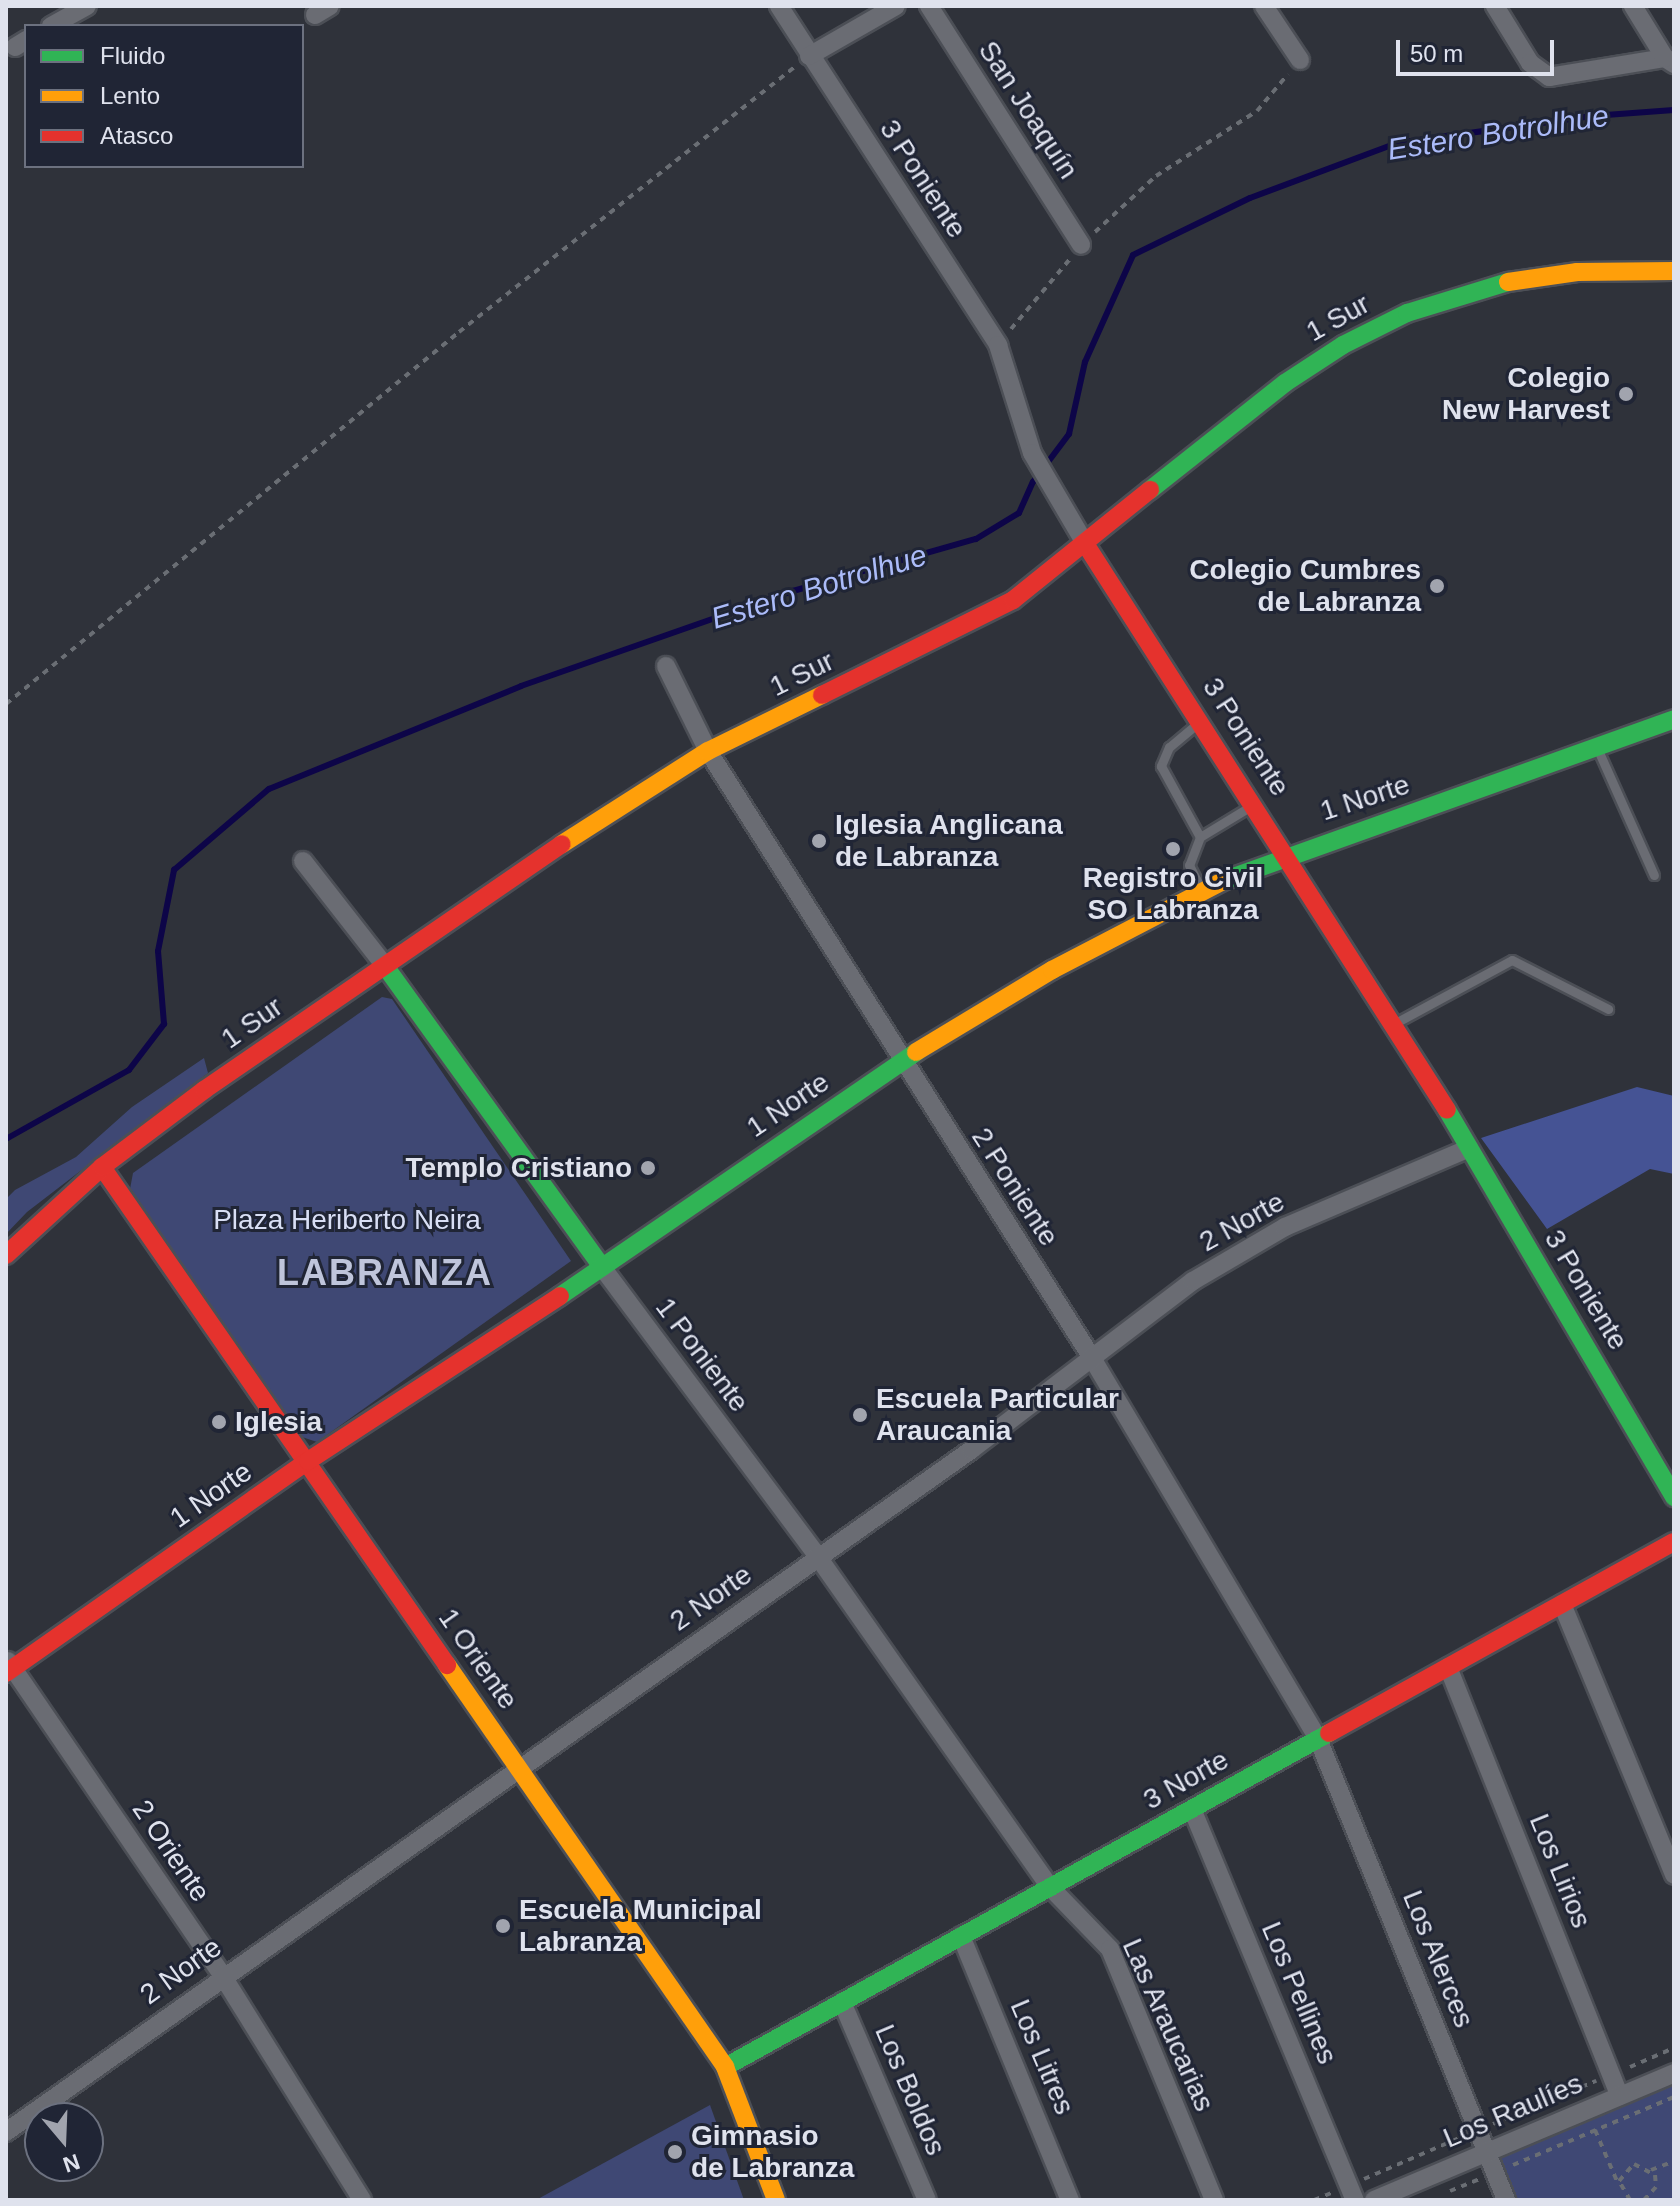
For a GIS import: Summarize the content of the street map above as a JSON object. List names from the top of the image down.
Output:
{
  "streets": {
    "main road": [
      "3 Poniente",
      "1 Sur",
      "1 Norte",
      "1 Poniente",
      "1 Oriente",
      "3 Norte"
    ],
    "street": [
      "San Joaquín",
      "2 Poniente",
      "2 Norte",
      "2 Oriente",
      "Los Lirios",
      "Los Alerces",
      "Los Pellines",
      "Las Araucarias",
      "Los Litres",
      "Los Boldos",
      "Los Raulíes"
    ]
  },
  "crossings": [
    ["3 Poniente", "1 Sur"],
    ["3 Poniente", "1 Norte"],
    ["3 Poniente", "2 Norte"],
    ["1 Sur", "2 Poniente"],
    ["1 Sur", "1 Poniente"],
    ["1 Sur", "1 Oriente"],
    ["1 Norte", "2 Poniente"],
    ["1 Norte", "1 Poniente"],
    ["1 Norte", "1 Oriente"],
    ["1 Norte", "2 Oriente"],
    ["2 Poniente", "2 Norte"],
    ["2 Poniente", "3 Norte"],
    ["2 Poniente", "Los Alerces"],
    ["2 Norte", "1 Poniente"],
    ["2 Norte", "1 Oriente"],
    ["2 Norte", "2 Oriente"],
    ["1 Poniente", "3 Norte"],
    ["1 Poniente", "Las Araucarias"],
    ["1 Oriente", "3 Norte"],
    ["3 Norte", "Los Lirios"],
    ["3 Norte", "Los Alerces"],
    ["3 Norte", "Los Pellines"],
    ["3 Norte", "Las Araucarias"],
    ["3 Norte", "Los Litres"],
    ["3 Norte", "Los Boldos"],
    ["Los Lirios", "Los Raulíes"],
    ["Los Alerces", "Los Raulíes"]
  ],
  "districts": ["LABRANZA"],
  "water": ["Estero Botrolhue"],
  "parks": ["Plaza Heriberto Neira"],
  "places": [
    "Colegio New Harvest",
    "Colegio Cumbres de Labranza",
    "Iglesia Anglicana de Labranza",
    "Registro Civil SO Labranza",
    "Templo Cristiano",
    "Escuela Particular Araucania",
    "Iglesia",
    "Escuela Municipal Labranza",
    "Gimnasio de Labranza"
  ],
  "legend": ["Fluido", "Lento", "Atasco"],
  "scale_bar": "50 m",
  "north": "bottom"
}
